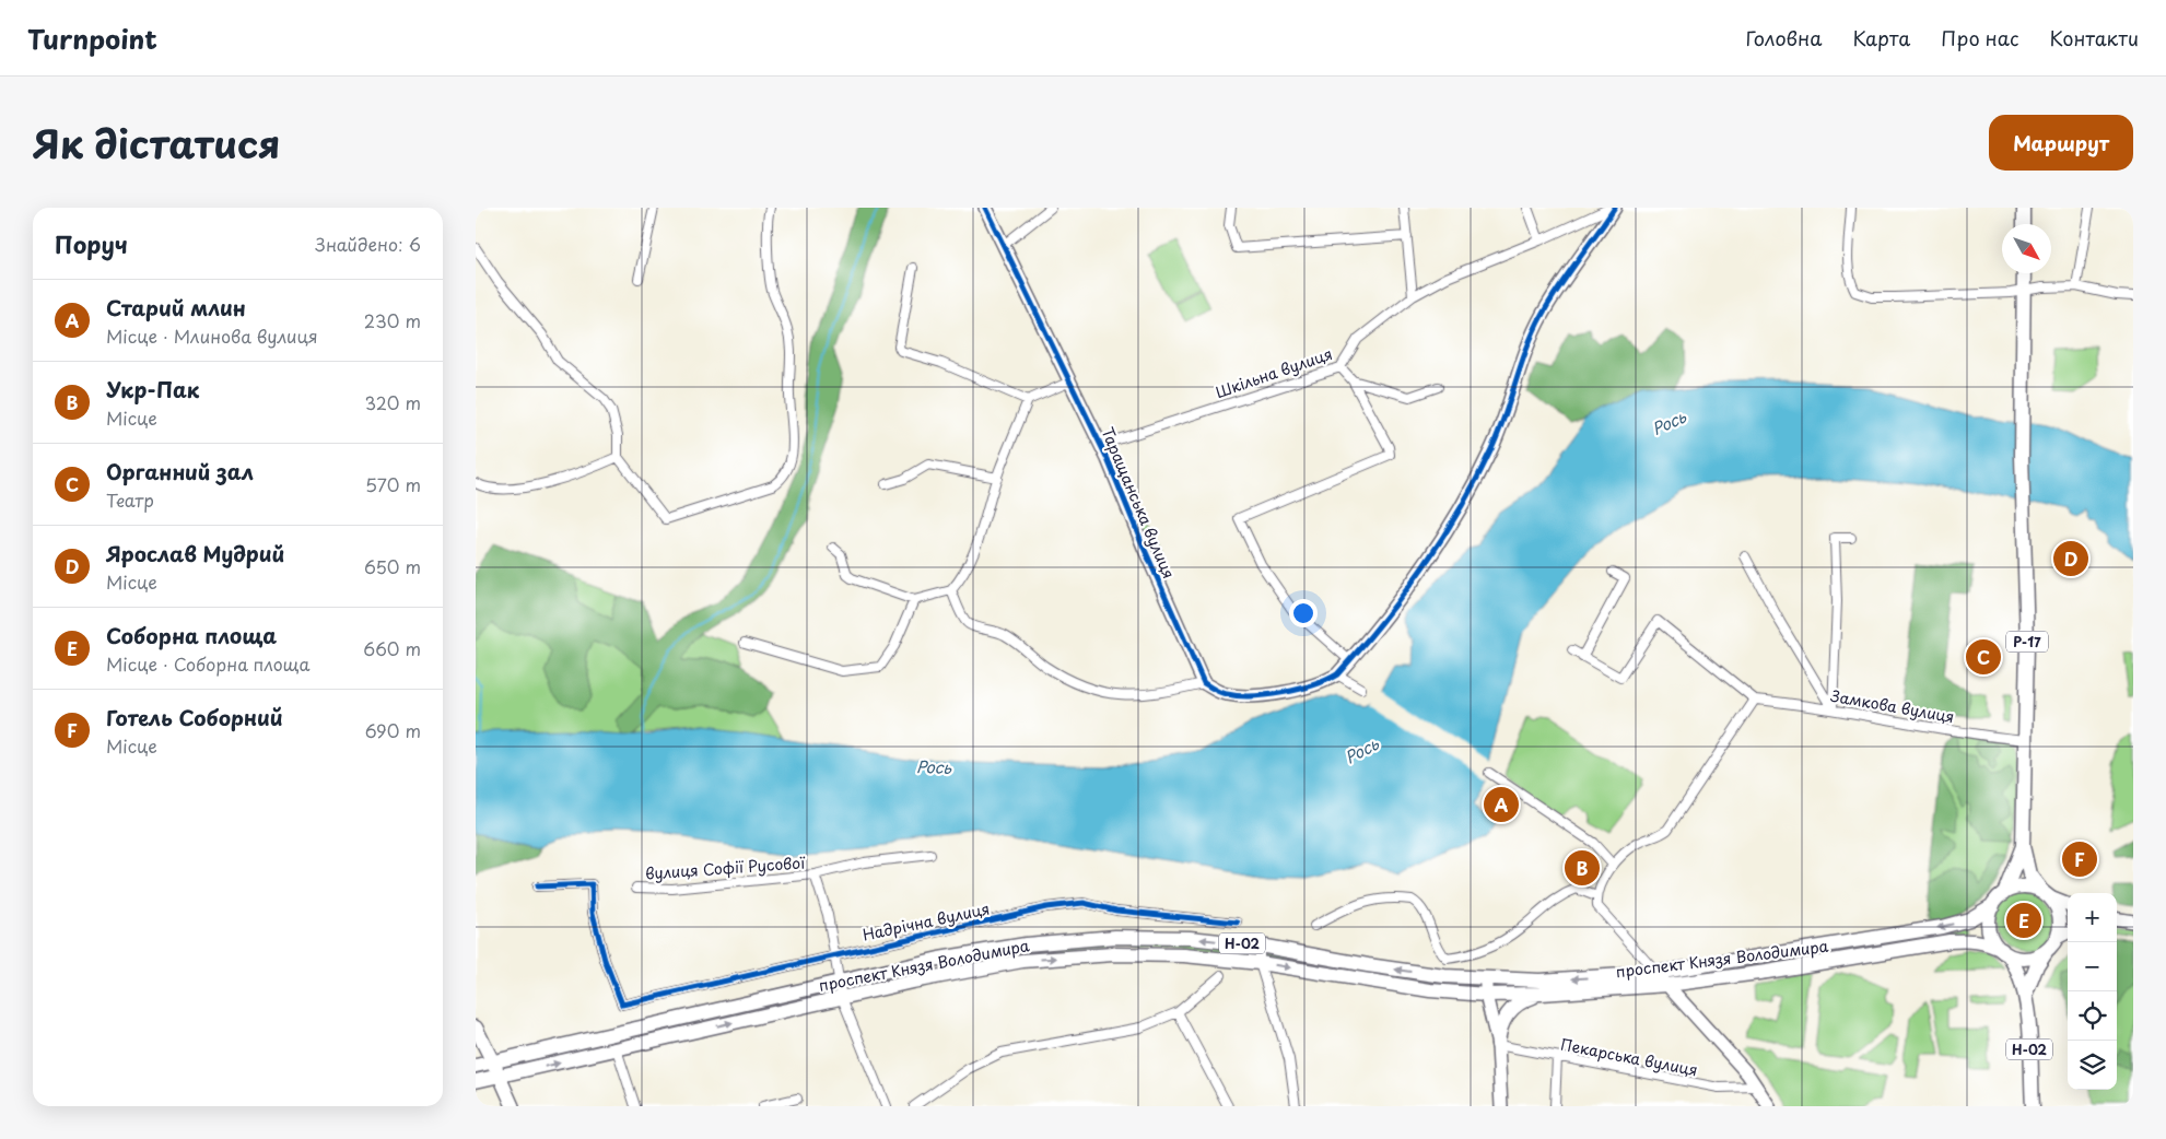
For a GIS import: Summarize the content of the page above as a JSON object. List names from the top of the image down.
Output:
{
  "streets": {
    "main road": ["Р-17", "Н-02", "проспект Князя Володимира"],
    "street": [
      "Шкільна вулиця",
      "Таращанська вулиця",
      "Замкова вулиця",
      "вулиця Софії Русової",
      "Надрічна вулиця",
      "Пекарська вулиця"
    ]
  },
  "crossings": [
    ["Шкільна вулиця", "Таращанська вулиця"],
    ["Р-17", "Замкова вулиця"],
    ["Р-17", "Н-02"],
    ["Р-17", "проспект Князя Володимира"],
    ["вулиця Софії Русової", "Надрічна вулиця"],
    ["вулиця Софії Русової", "проспект Князя Володимира"],
    ["Н-02", "проспект Князя Володимира"]
  ],
  "water": ["Рось"],
  "north": "bottom right",
  "page": {
    "header": "Turnpoint",
    "nav": [
      "Головна",
      "Карта",
      "Про нас",
      "Контакти"
    ],
    "title": "Як дістатися",
    "buttons": "Маршрут",
    "heading": ["Поруч", "Знайдено: 6"],
    "list": [
      {
        "mark": "A",
        "name": "Старий млин",
        "note": "Місце · Млинова вулиця",
        "value": "230 m"
      },
      {
        "mark": "B",
        "name": "Укр-Пак",
        "note": "Місце",
        "value": "320 m"
      },
      {
        "mark": "C",
        "name": "Органний зал",
        "note": "Театр",
        "value": "570 m"
      },
      {
        "mark": "D",
        "name": "Ярослав Мудрий",
        "note": "Місце",
        "value": "650 m"
      },
      {
        "mark": "E",
        "name": "Соборна площа",
        "note": "Місце · Соборна площа",
        "value": "660 m"
      },
      {
        "mark": "F",
        "name": "Готель Соборний",
        "note": "Місце",
        "value": "690 m"
      }
    ],
    "pins": [
      "D",
      "C",
      "A",
      "F",
      "B",
      "E"
    ],
    "map_buttons": ["+", "−"]
  }
}
